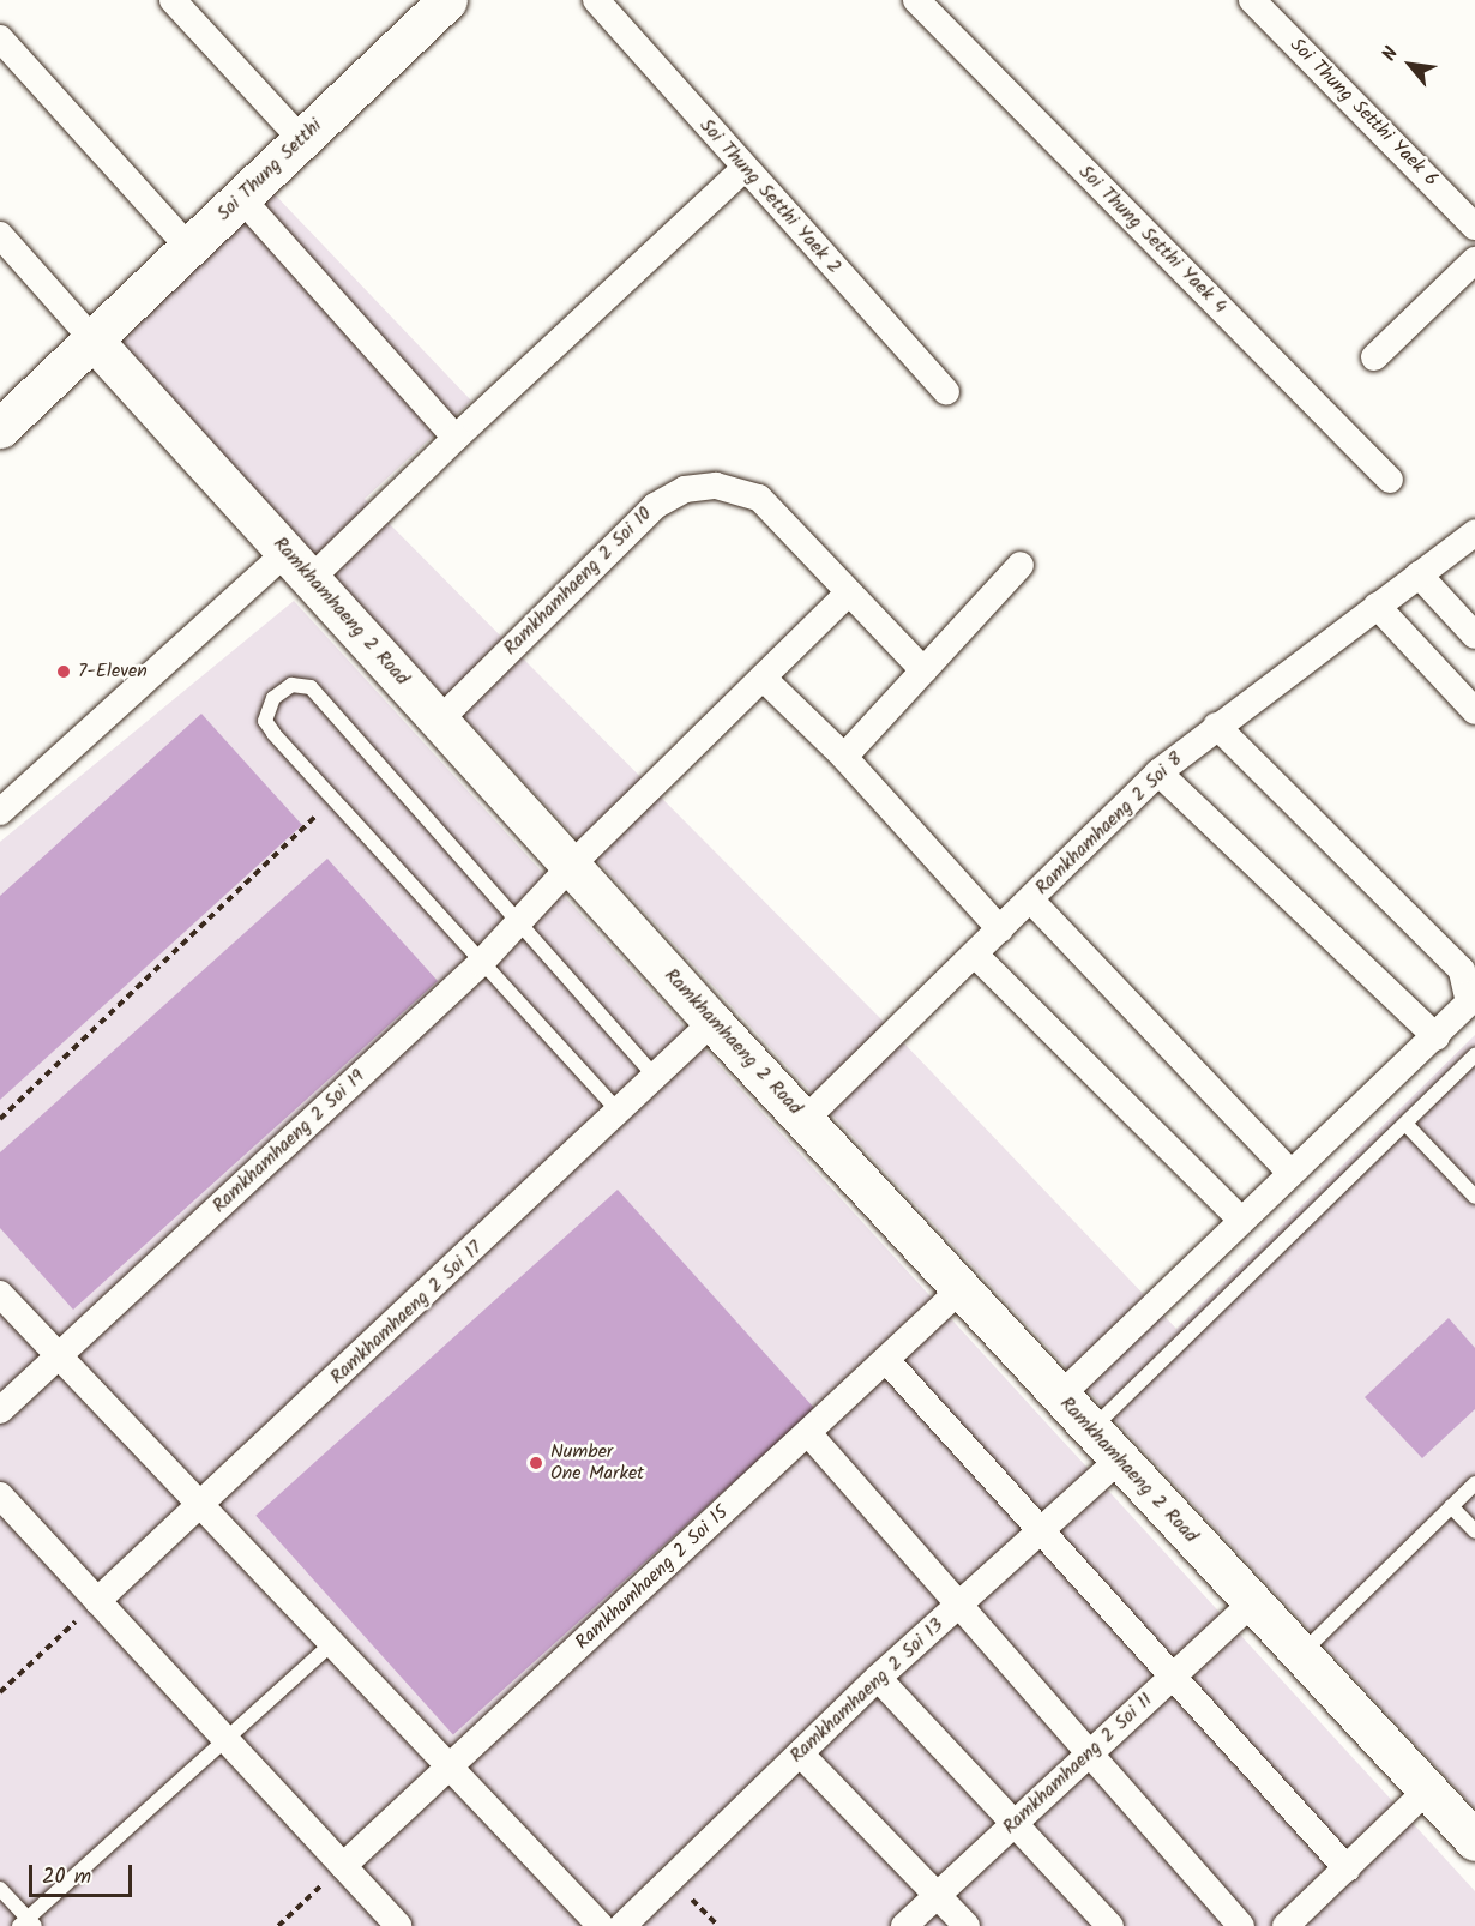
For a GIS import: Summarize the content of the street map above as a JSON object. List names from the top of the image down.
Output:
{
  "streets": {
    "main road": ["Soi Thung Setthi", "Ramkhamhaeng 2 Road"],
    "street": [
      "Soi Thung Setthi Yaek 6",
      "Soi Thung Setthi Yaek 2",
      "Soi Thung Setthi Yaek 4",
      "Ramkhamhaeng 2 Soi 10",
      "Ramkhamhaeng 2 Soi 8",
      "Ramkhamhaeng 2 Soi 19",
      "Ramkhamhaeng 2 Soi 17",
      "Ramkhamhaeng 2 Soi 15",
      "Ramkhamhaeng 2 Soi 13",
      "Ramkhamhaeng 2 Soi 11"
    ]
  },
  "crossings": [
    ["Soi Thung Setthi", "Ramkhamhaeng 2 Road"],
    ["Ramkhamhaeng 2 Soi 10", "Ramkhamhaeng 2 Road"],
    ["Ramkhamhaeng 2 Soi 10", "Ramkhamhaeng 2 Soi 19"],
    ["Ramkhamhaeng 2 Road", "Ramkhamhaeng 2 Soi 8"],
    ["Ramkhamhaeng 2 Road", "Ramkhamhaeng 2 Soi 19"],
    ["Ramkhamhaeng 2 Road", "Ramkhamhaeng 2 Soi 17"],
    ["Ramkhamhaeng 2 Road", "Ramkhamhaeng 2 Soi 15"],
    ["Ramkhamhaeng 2 Road", "Ramkhamhaeng 2 Soi 13"],
    ["Ramkhamhaeng 2 Road", "Ramkhamhaeng 2 Soi 11"]
  ],
  "places": ["7-Eleven", "Number One Market"],
  "scale_bar": "20 m",
  "north": "top left"
}
